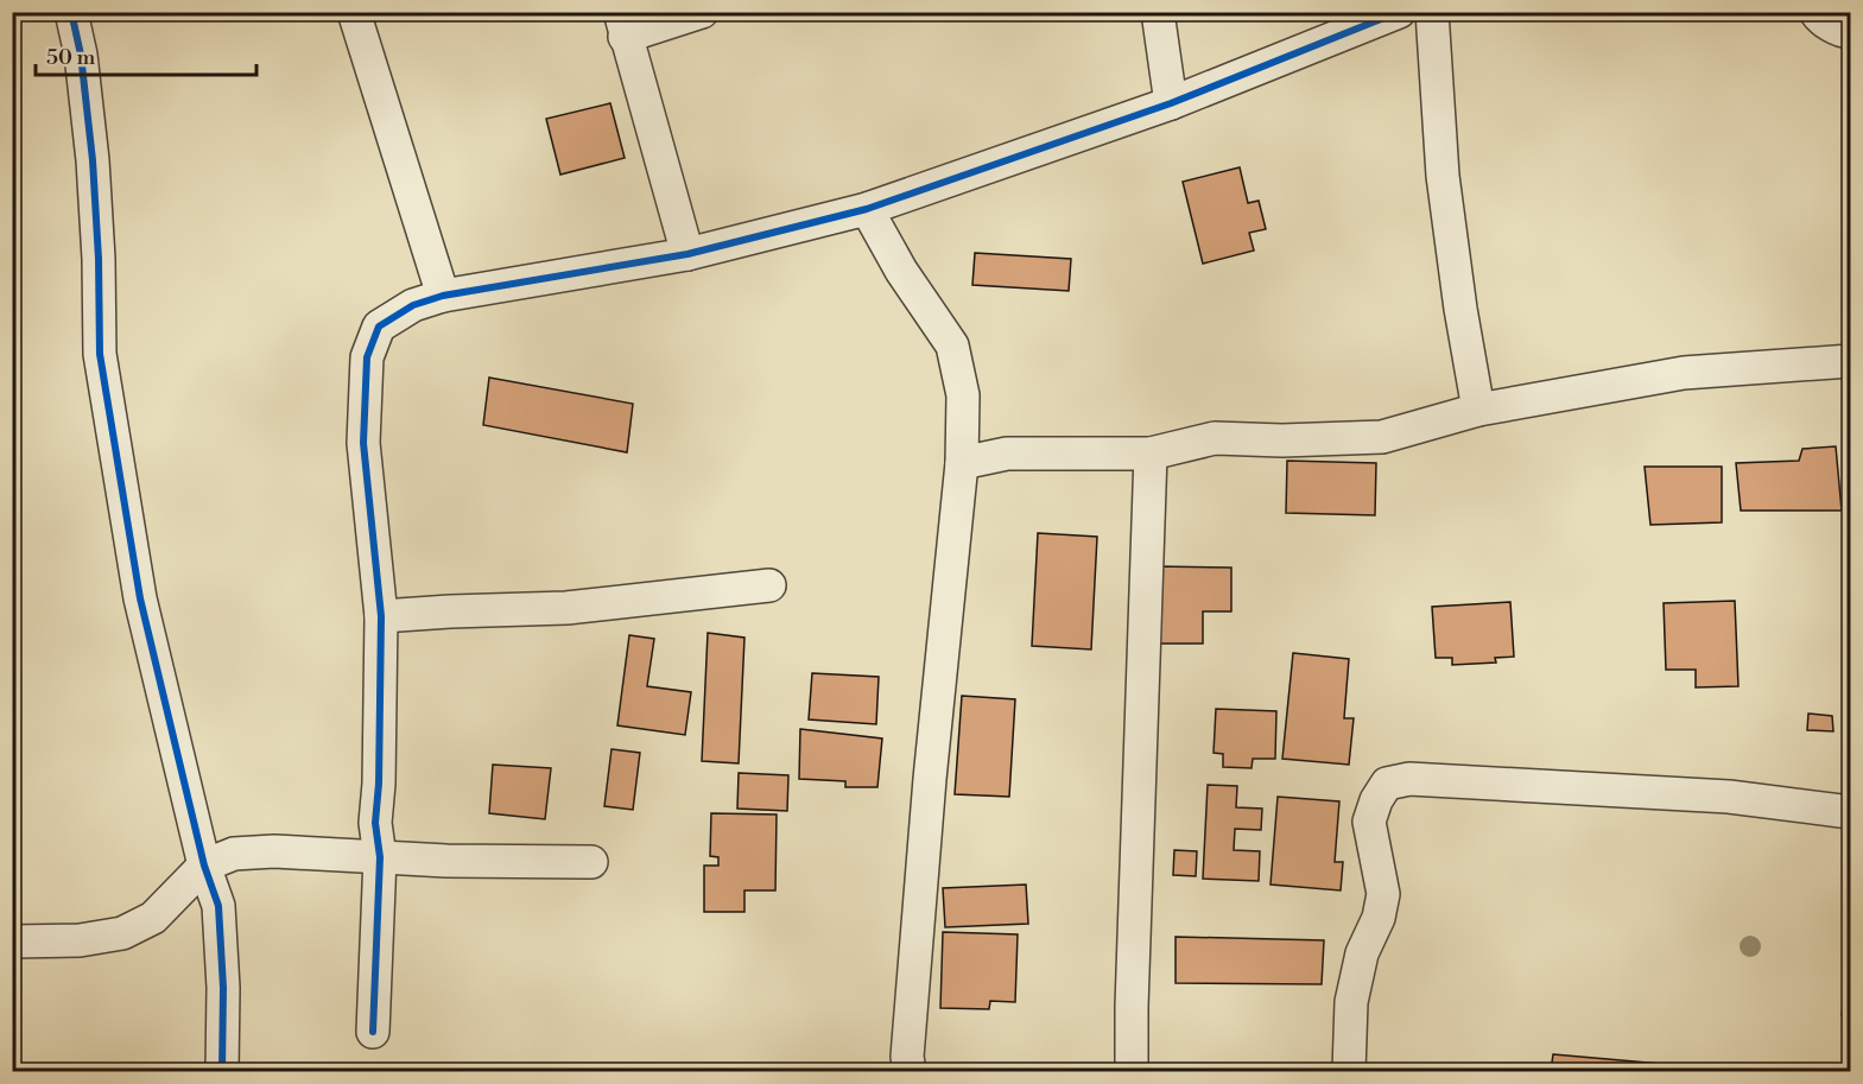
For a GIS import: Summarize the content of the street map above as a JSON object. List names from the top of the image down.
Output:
{
  "scale_bar": "50 m"
}
